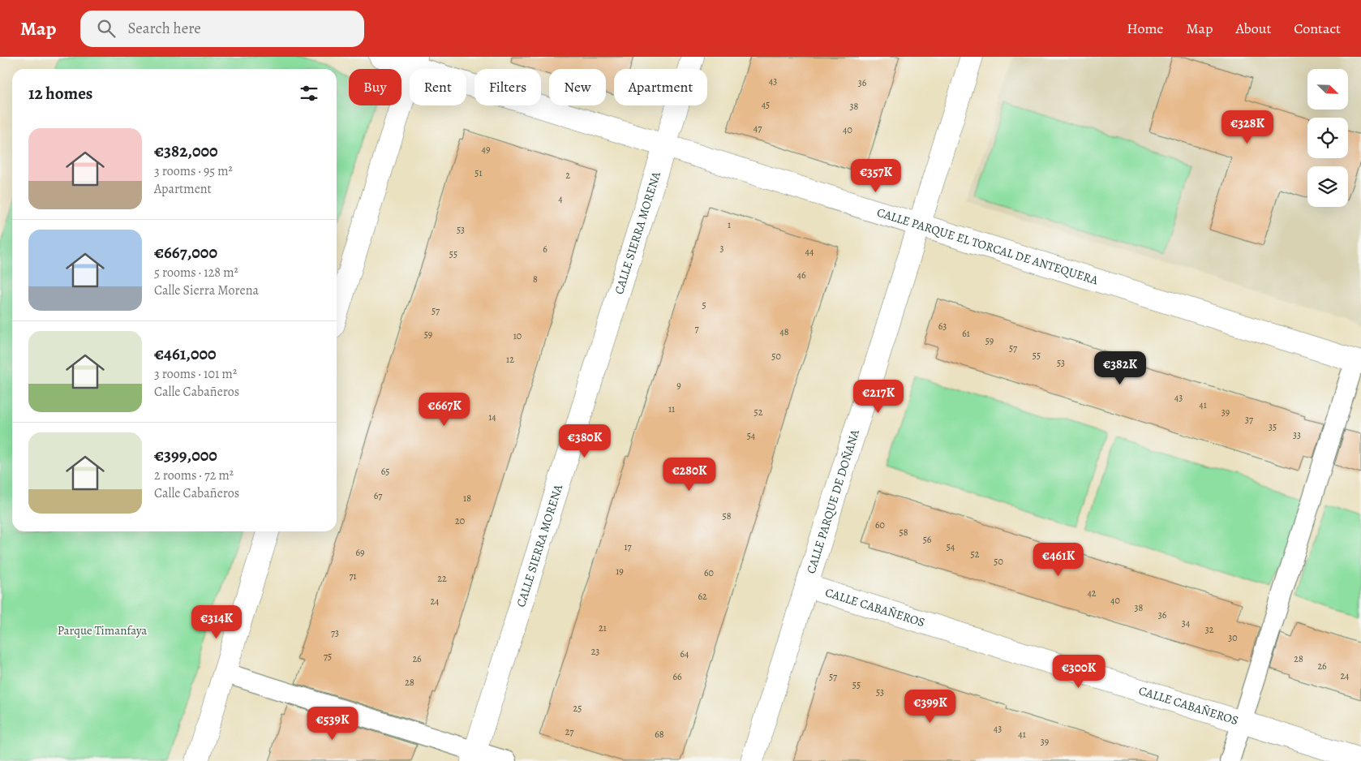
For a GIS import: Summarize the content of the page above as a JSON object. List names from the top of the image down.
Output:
{
  "streets": {
    "street": [
      "CALLE SIERRA MORENA",
      "CALLE PARQUE EL TORCAL DE ANTEQUERA",
      "CALLE PARQUE DE DOÑANA",
      "CALLE CABAÑEROS"
    ]
  },
  "crossings": [
    ["CALLE SIERRA MORENA", "CALLE PARQUE EL TORCAL DE ANTEQUERA"],
    ["CALLE PARQUE EL TORCAL DE ANTEQUERA", "CALLE PARQUE DE DOÑANA"],
    ["CALLE PARQUE DE DOÑANA", "CALLE CABAÑEROS"]
  ],
  "parks": ["Parque Timanfaya"],
  "house_numbers": [
    "43",
    "36",
    "45",
    "38",
    "47",
    "40",
    "49",
    "51",
    "2",
    "4",
    "1",
    "53",
    "3",
    "6",
    "44",
    "55",
    "46",
    "8",
    "5",
    "57",
    "63",
    "7",
    "48",
    "61",
    "59",
    "10",
    "59",
    "57",
    "55",
    "50",
    "12",
    "53",
    "9",
    "43",
    "41",
    "11",
    "52",
    "39",
    "14",
    "37",
    "35",
    "33",
    "54",
    "65",
    "67",
    "18",
    "58",
    "20",
    "60",
    "58",
    "56",
    "17",
    "54",
    "69",
    "52",
    "50",
    "19",
    "60",
    "71",
    "22",
    "42",
    "62",
    "40",
    "24",
    "38",
    "36",
    "34",
    "21",
    "32",
    "73",
    "30",
    "23",
    "64",
    "75",
    "26",
    "28",
    "26",
    "24",
    "66",
    "57",
    "28",
    "55",
    "53",
    "25",
    "43",
    "27",
    "68",
    "41",
    "39"
  ],
  "north": "bottom right",
  "page": {
    "header": "Map",
    "search": "Search here",
    "nav": [
      "Home",
      "Map",
      "About",
      "Contact"
    ],
    "chip": [
      "Buy",
      "Rent",
      "Filters",
      "New",
      "Apartment"
    ],
    "heading": "12 homes",
    "price": [
      "€328K",
      "€357K",
      "€382K",
      "€217K",
      "€667K",
      "€380K",
      "€280K",
      "€461K",
      "€314K",
      "€300K",
      "€399K",
      "€539K"
    ],
    "list": [
      {
        "name": "€382,000",
        "note": "3 rooms · 95 m² · Apartment"
      },
      {
        "name": "€667,000",
        "note": "5 rooms · 128 m² · Calle Sierra Morena"
      },
      {
        "name": "€461,000",
        "note": "3 rooms · 101 m² · Calle Cabañeros"
      },
      {
        "name": "€399,000",
        "note": "2 rooms · 72 m² · Calle Cabañeros"
      }
    ]
  }
}
